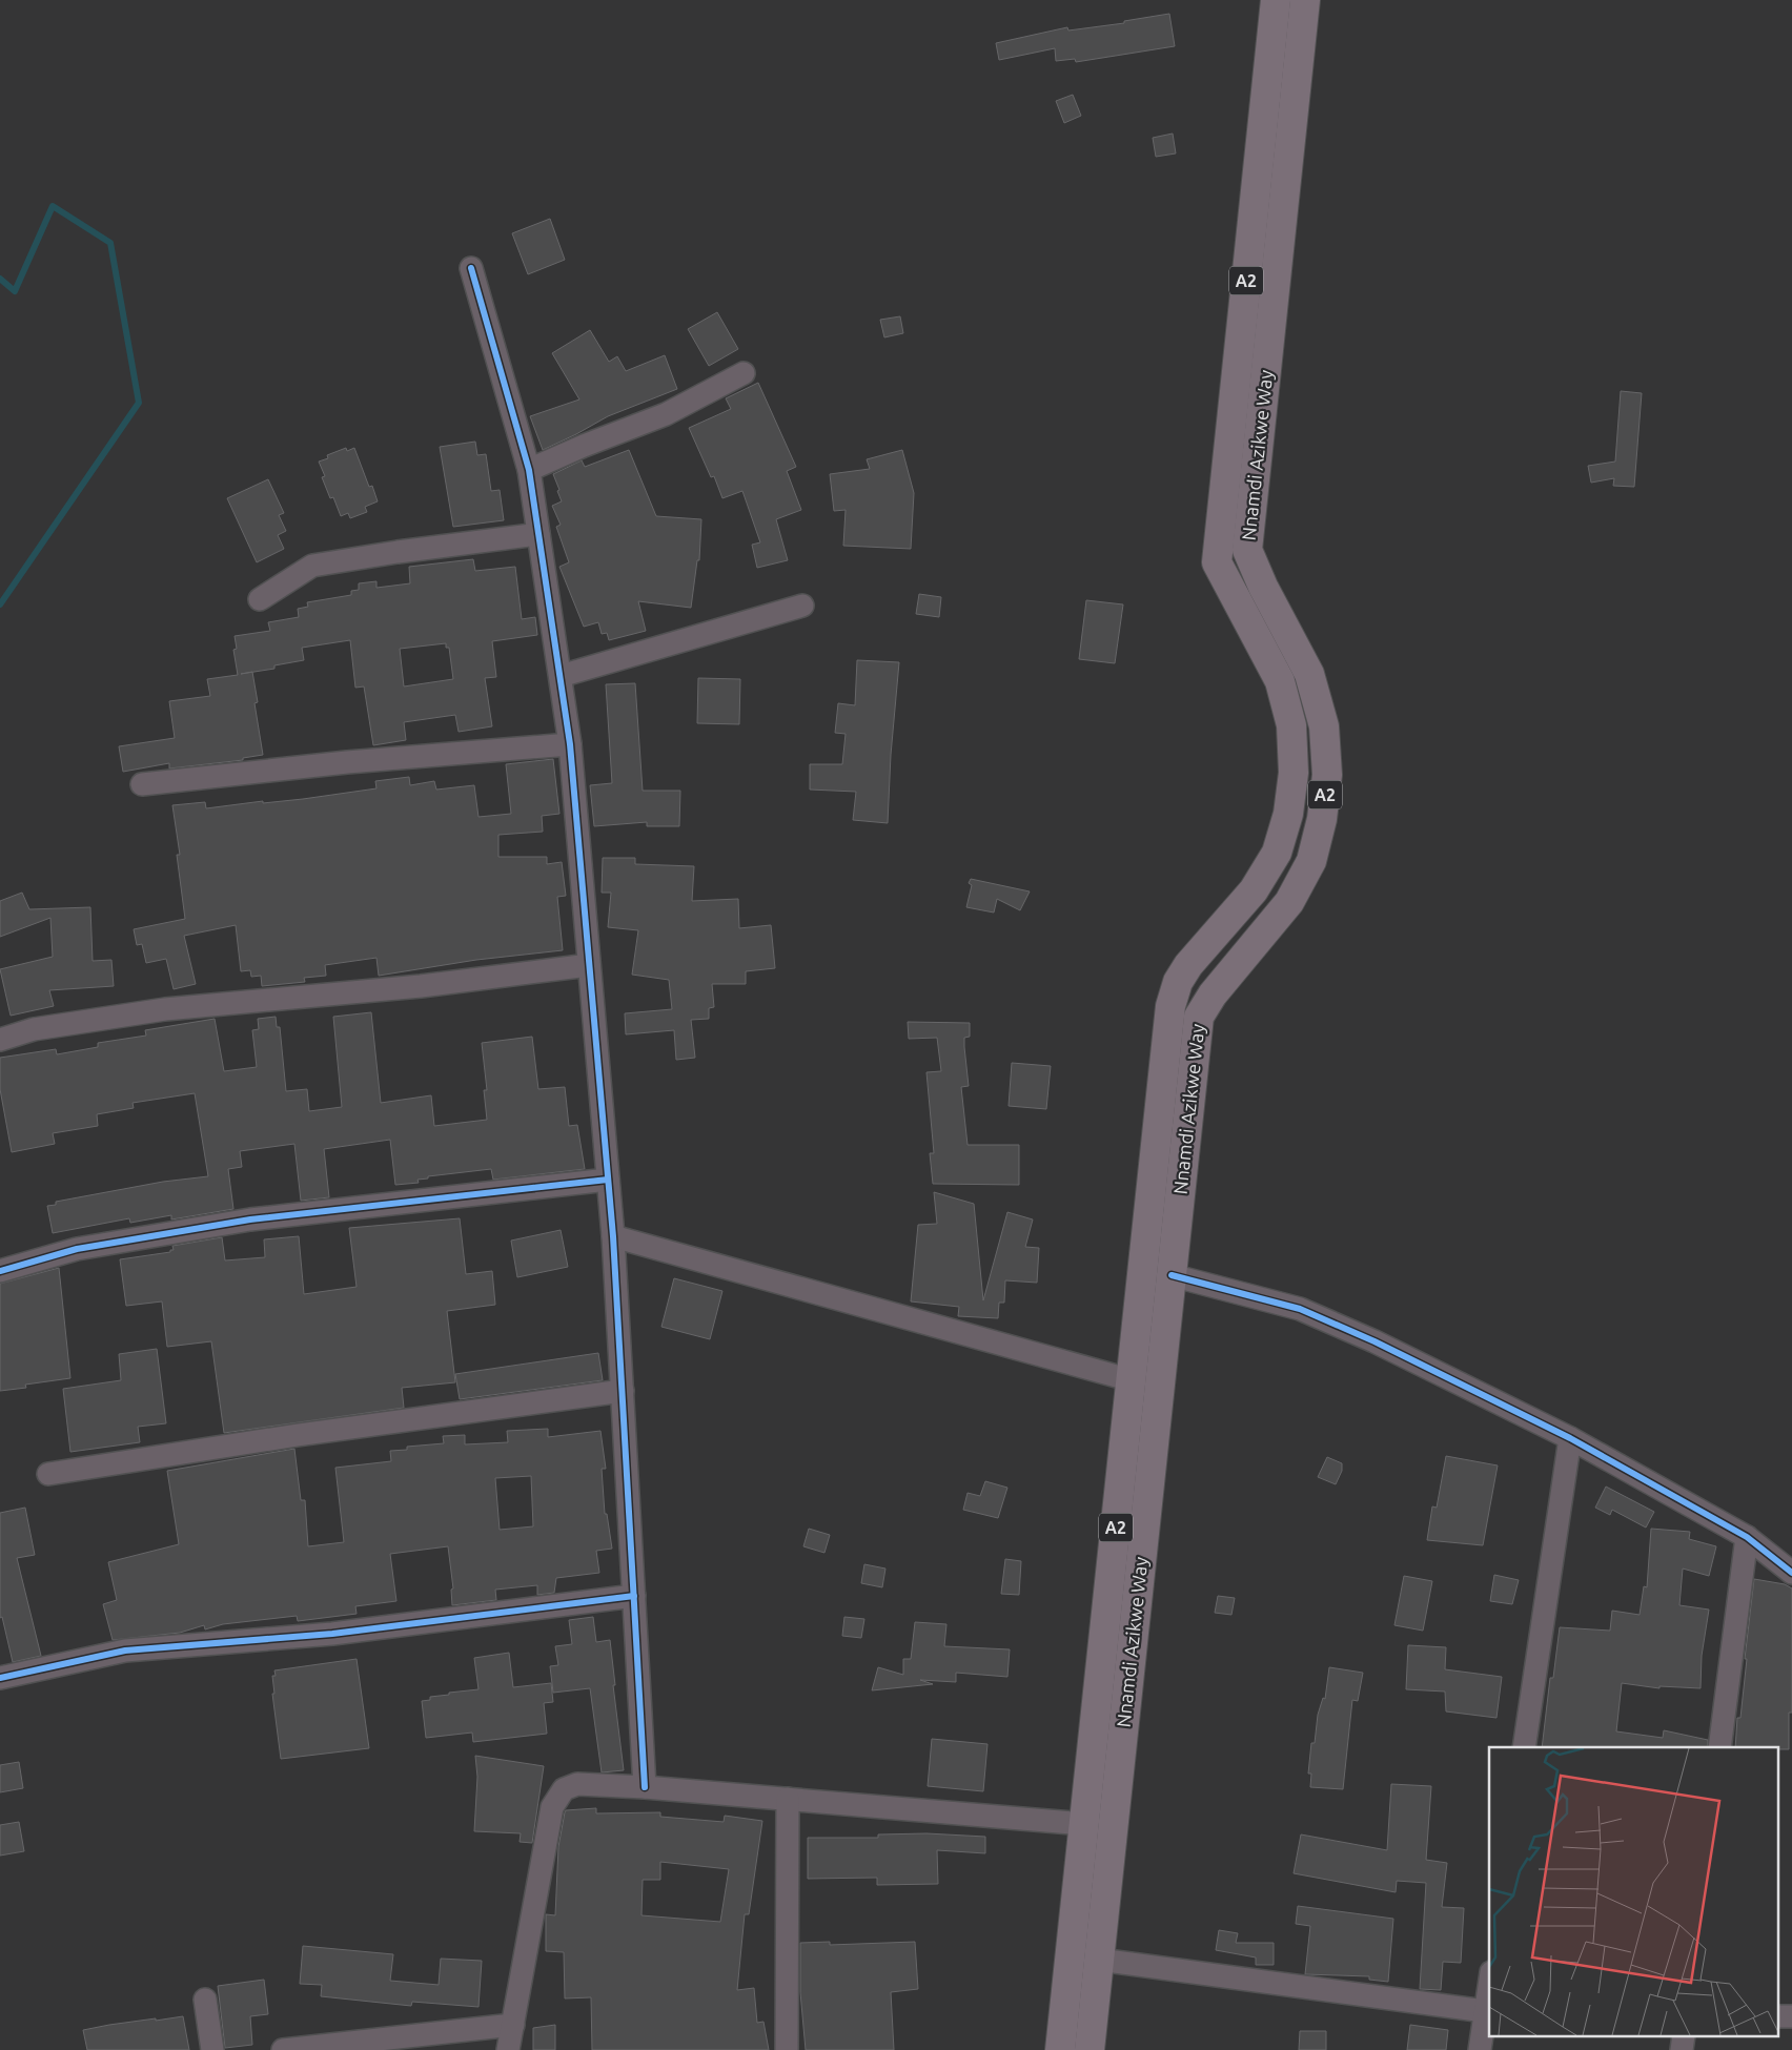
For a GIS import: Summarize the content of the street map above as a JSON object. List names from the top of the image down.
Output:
{
  "streets": {
    "highway": ["A2", "Nnamdi Azikwe Way"]
  }
}
